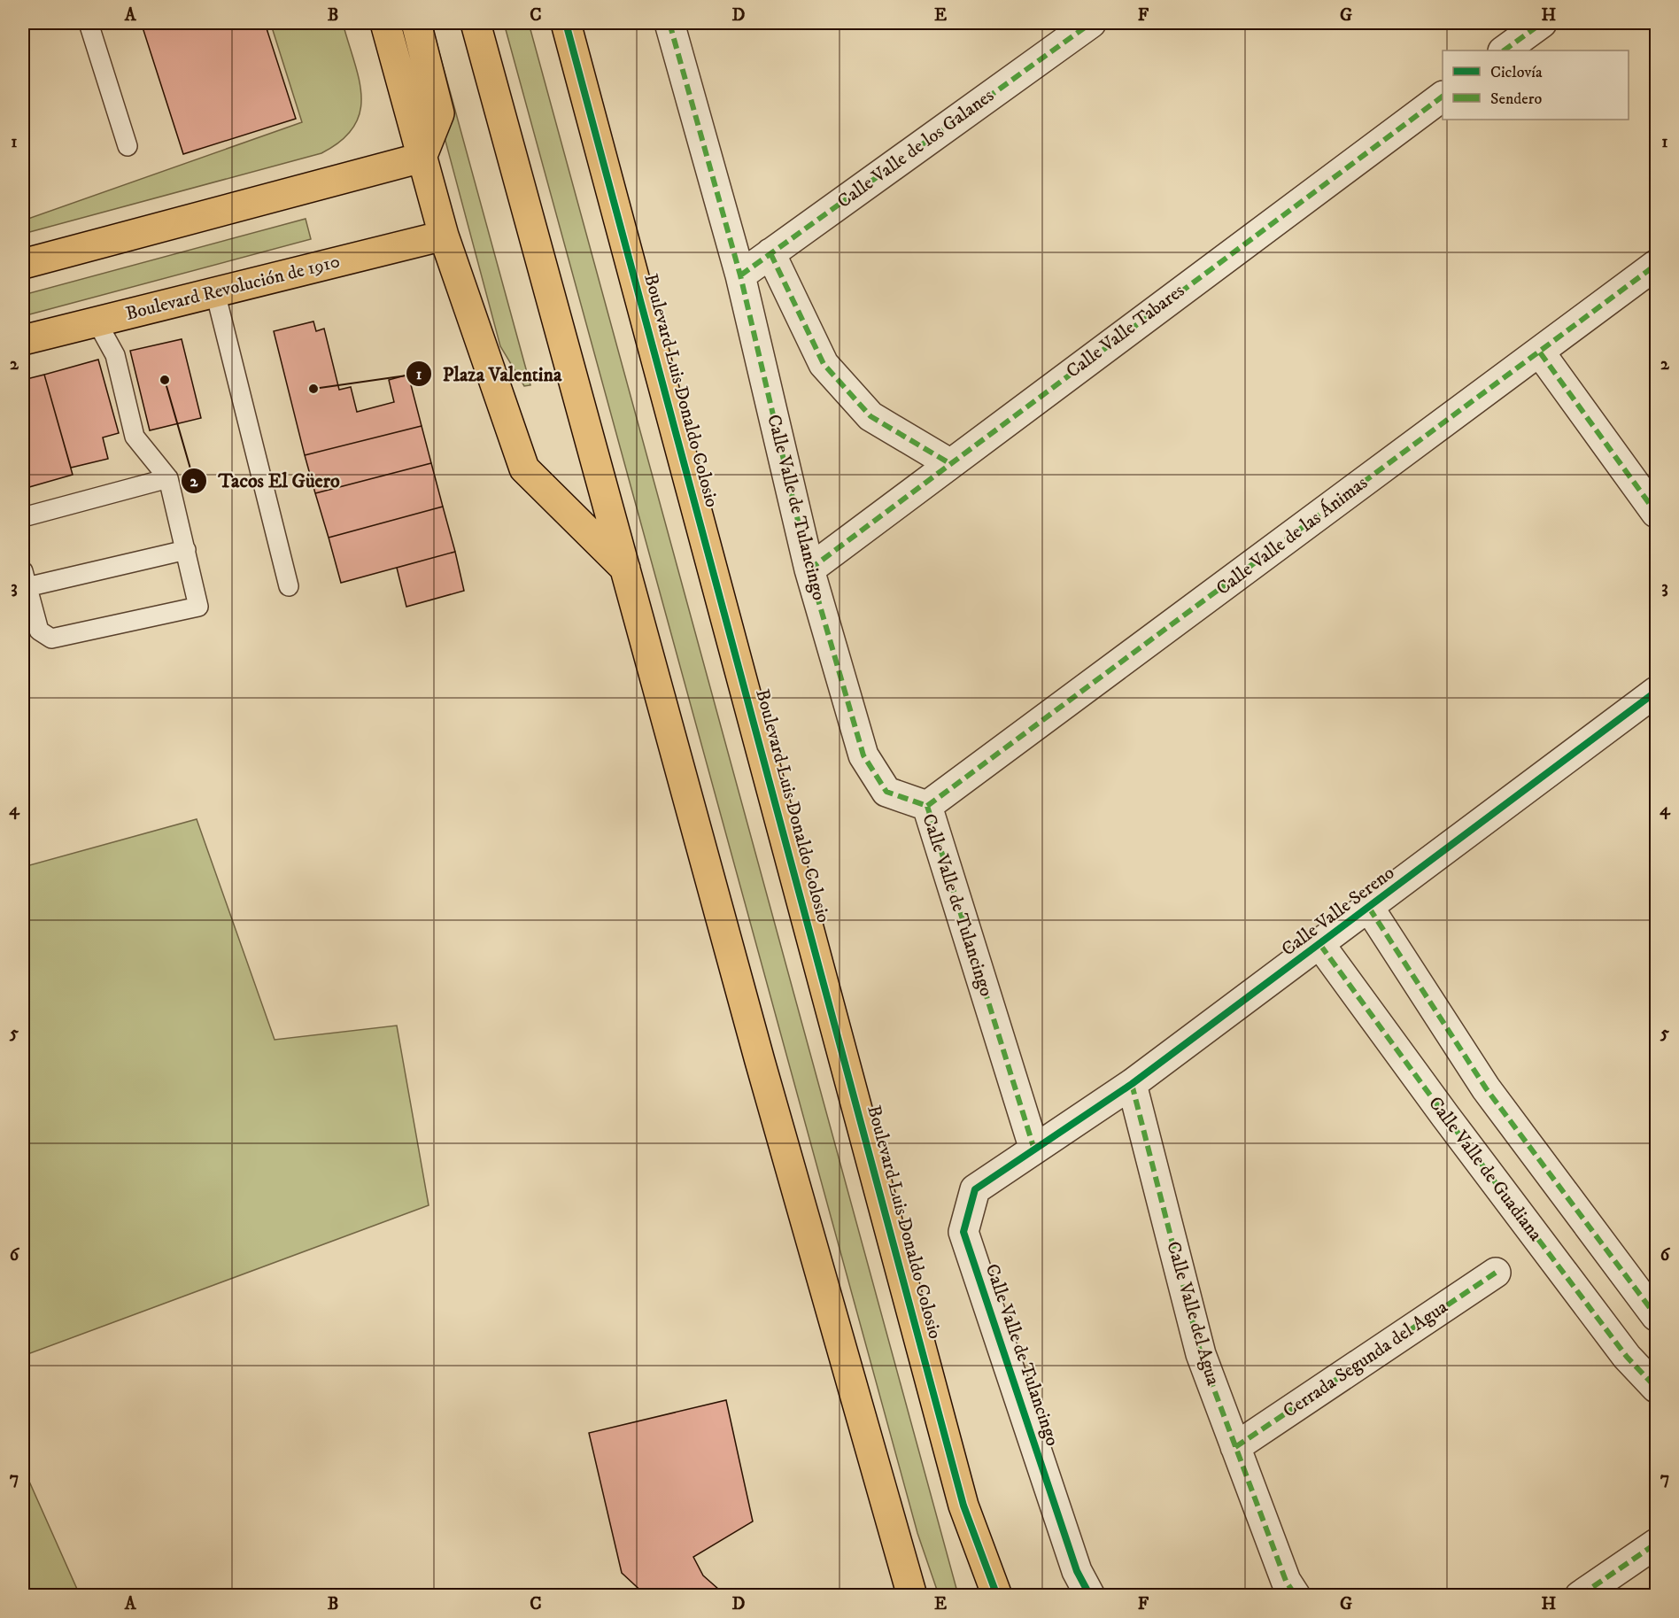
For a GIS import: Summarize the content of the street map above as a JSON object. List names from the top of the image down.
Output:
{
  "streets": {
    "main road": ["Boulevard Revolución de 1910", "Boulevard Luis Donaldo Colosio"],
    "street": [
      "Calle Valle de los Galanes",
      "Calle Valle Tabares",
      "Calle Valle de Tulancingo",
      "Calle Valle de las Ánimas",
      "Calle Valle Sereno",
      "Calle Valle de Guadiana",
      "Calle Valle del Agua",
      "Cerrada Segunda del Agua"
    ]
  },
  "crossings": [
    ["Calle Valle de los Galanes", "Calle Valle de Tulancingo"],
    ["Calle Valle Tabares", "Calle Valle de Tulancingo"],
    ["Calle Valle de Tulancingo", "Calle Valle de las Ánimas"],
    ["Calle Valle de Tulancingo", "Calle Valle Sereno"],
    ["Calle Valle Sereno", "Calle Valle de Guadiana"],
    ["Calle Valle Sereno", "Calle Valle del Agua"],
    ["Calle Valle del Agua", "Cerrada Segunda del Agua"]
  ],
  "places": ["Tacos El Güero", "Plaza Valentina"],
  "legend": ["Ciclovía", "Sendero"],
  "grid": {
    "columns": [
      "A",
      "B",
      "C",
      "D",
      "E",
      "F",
      "G",
      "H"
    ],
    "rows": [
      "1",
      "2",
      "3",
      "4",
      "5",
      "6",
      "7"
    ]
  }
}
